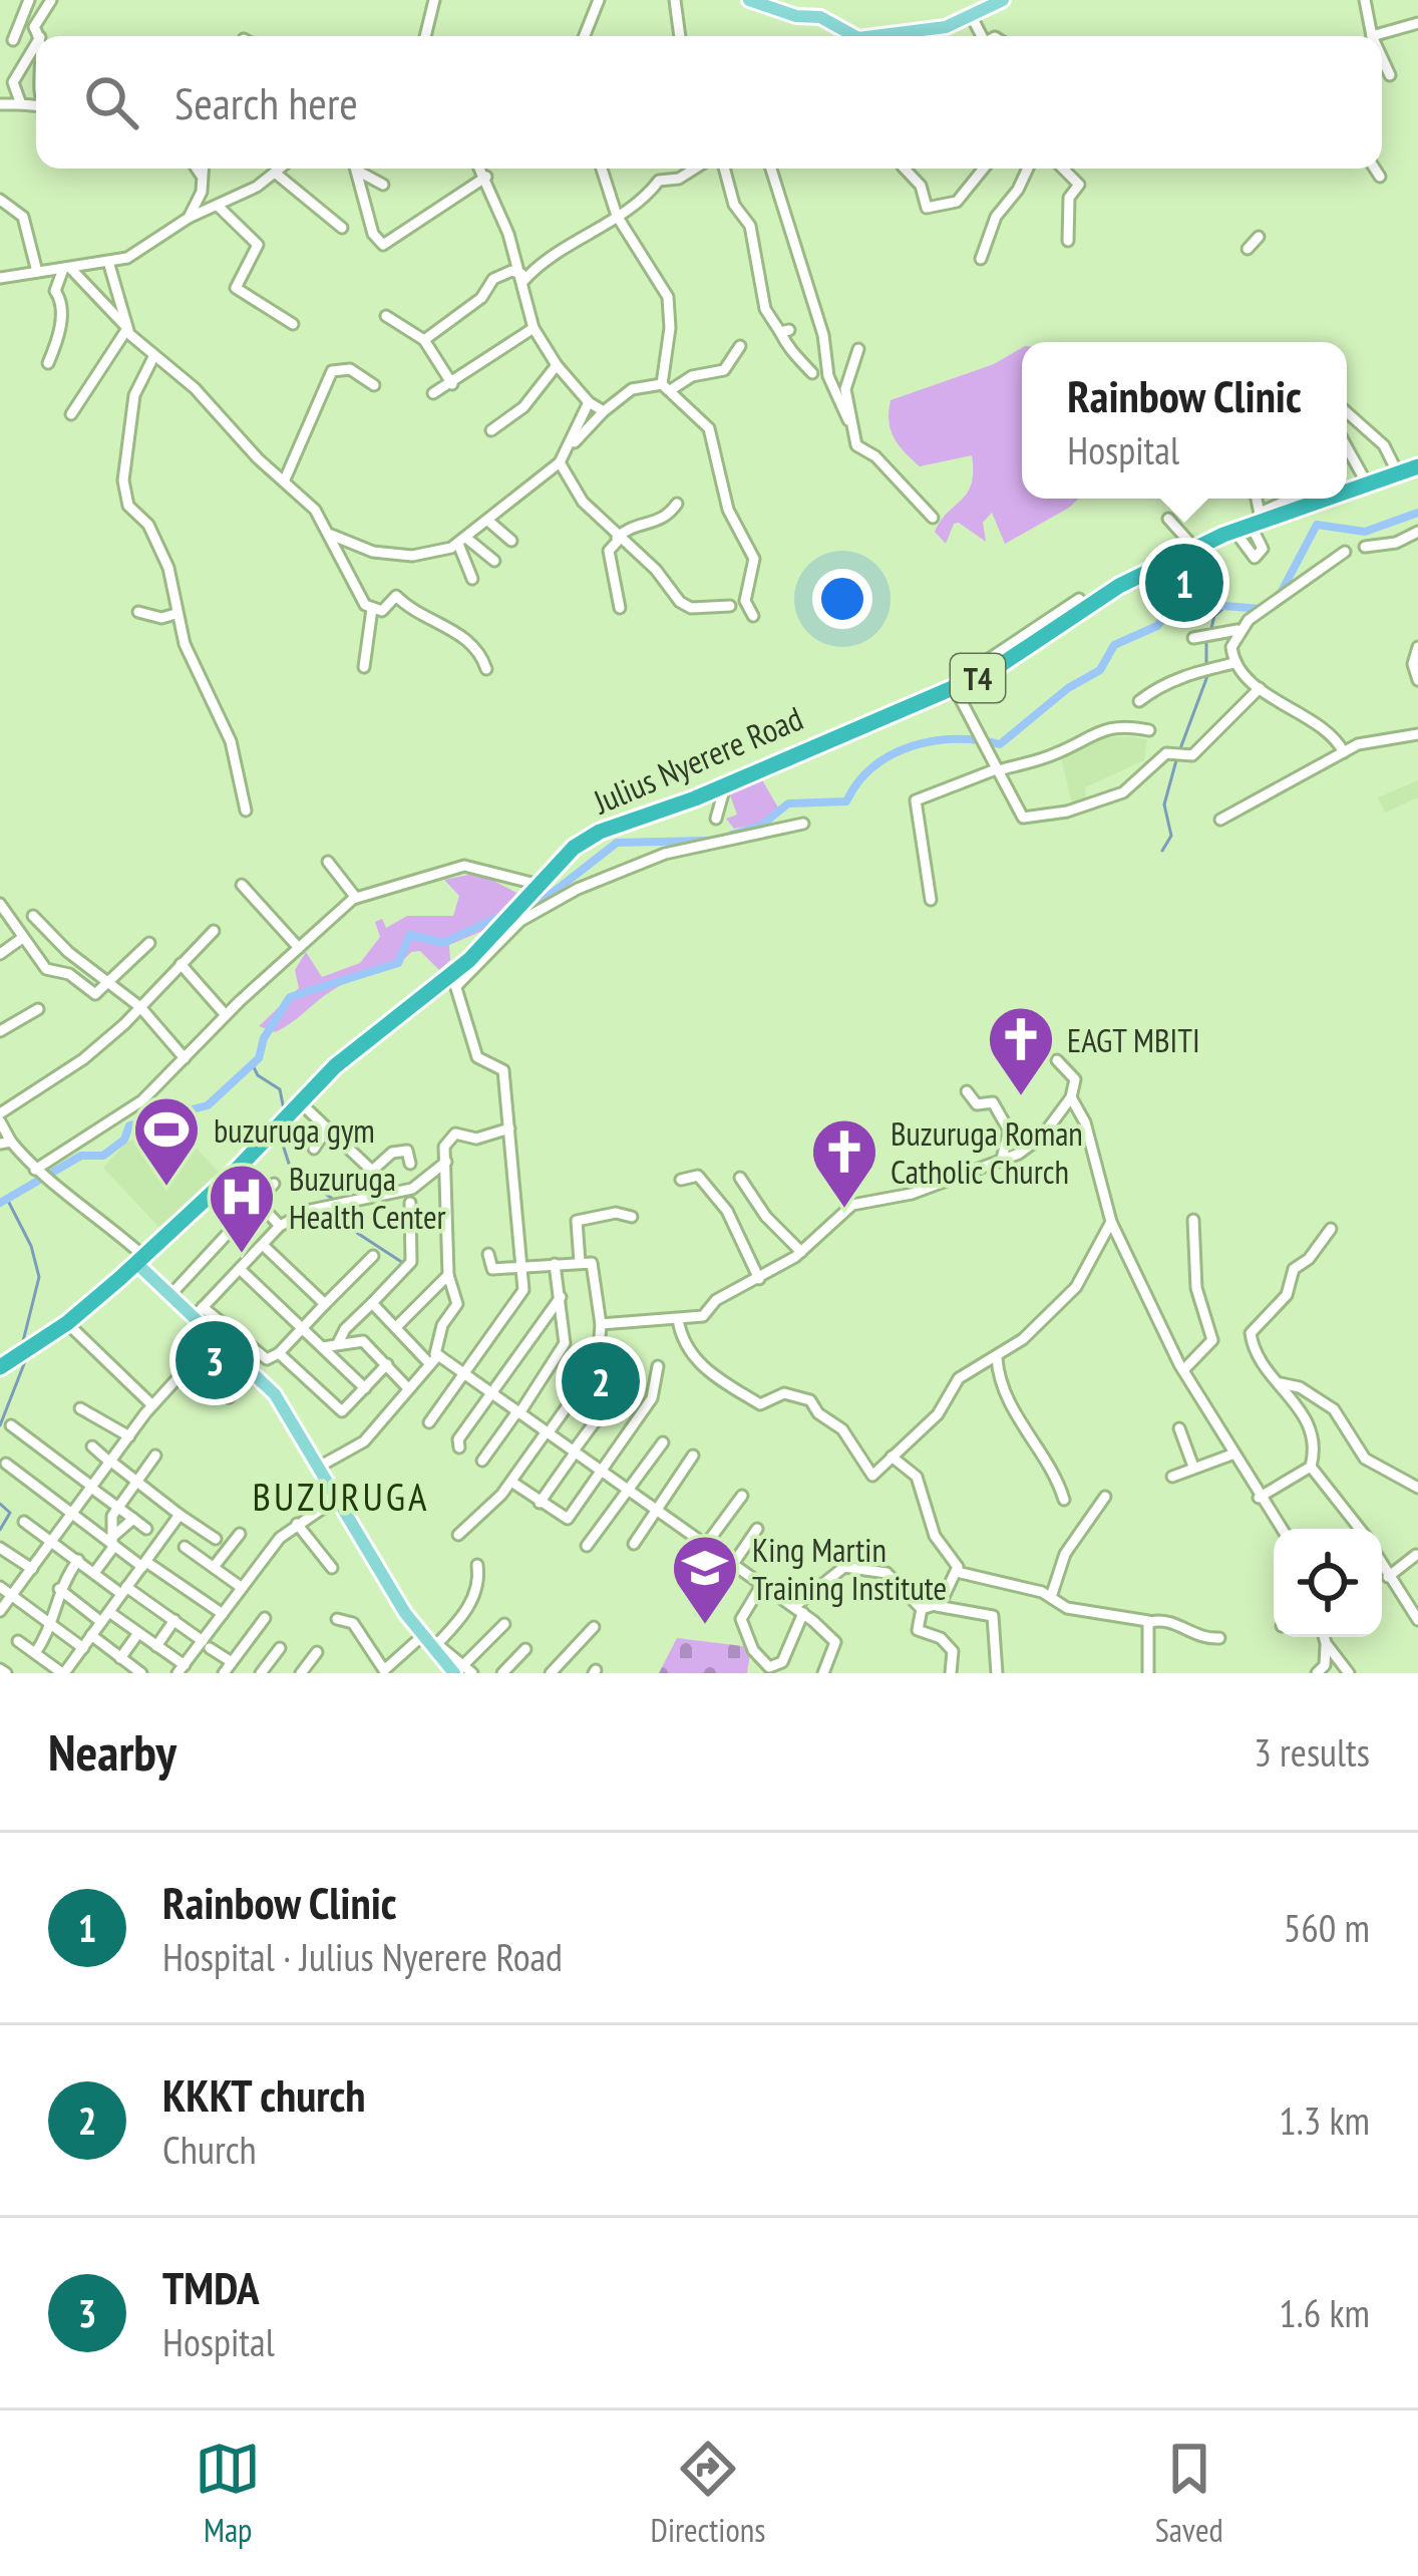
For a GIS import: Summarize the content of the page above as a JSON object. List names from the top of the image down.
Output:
{
  "streets": {
    "highway": ["T4", "Julius Nyerere Road"]
  },
  "districts": ["BUZURUGA"],
  "places": {
    "church": ["EAGT MBITI", "Buzuruga Roman Catholic Church"],
    "sports": ["buzuruga gym"],
    "hospital": ["Buzuruga Health Center"],
    "school or university": ["King Martin Training Institute"]
  },
  "page": {
    "search": "Search here",
    "popup": ["Rainbow Clinic", "Hospital"],
    "pins": ["1", "3", "2"],
    "heading": ["Nearby", "3 results"],
    "list": [
      {
        "mark": "1",
        "name": "Rainbow Clinic",
        "note": "Hospital · Julius Nyerere Road",
        "value": "560 m"
      },
      {
        "mark": "2",
        "name": "KKKT church",
        "note": "Church",
        "value": "1.3 km"
      },
      {
        "mark": "3",
        "name": "TMDA",
        "note": "Hospital",
        "value": "1.6 km"
      }
    ],
    "nav": ["Map", "Directions", "Saved"]
  }
}
